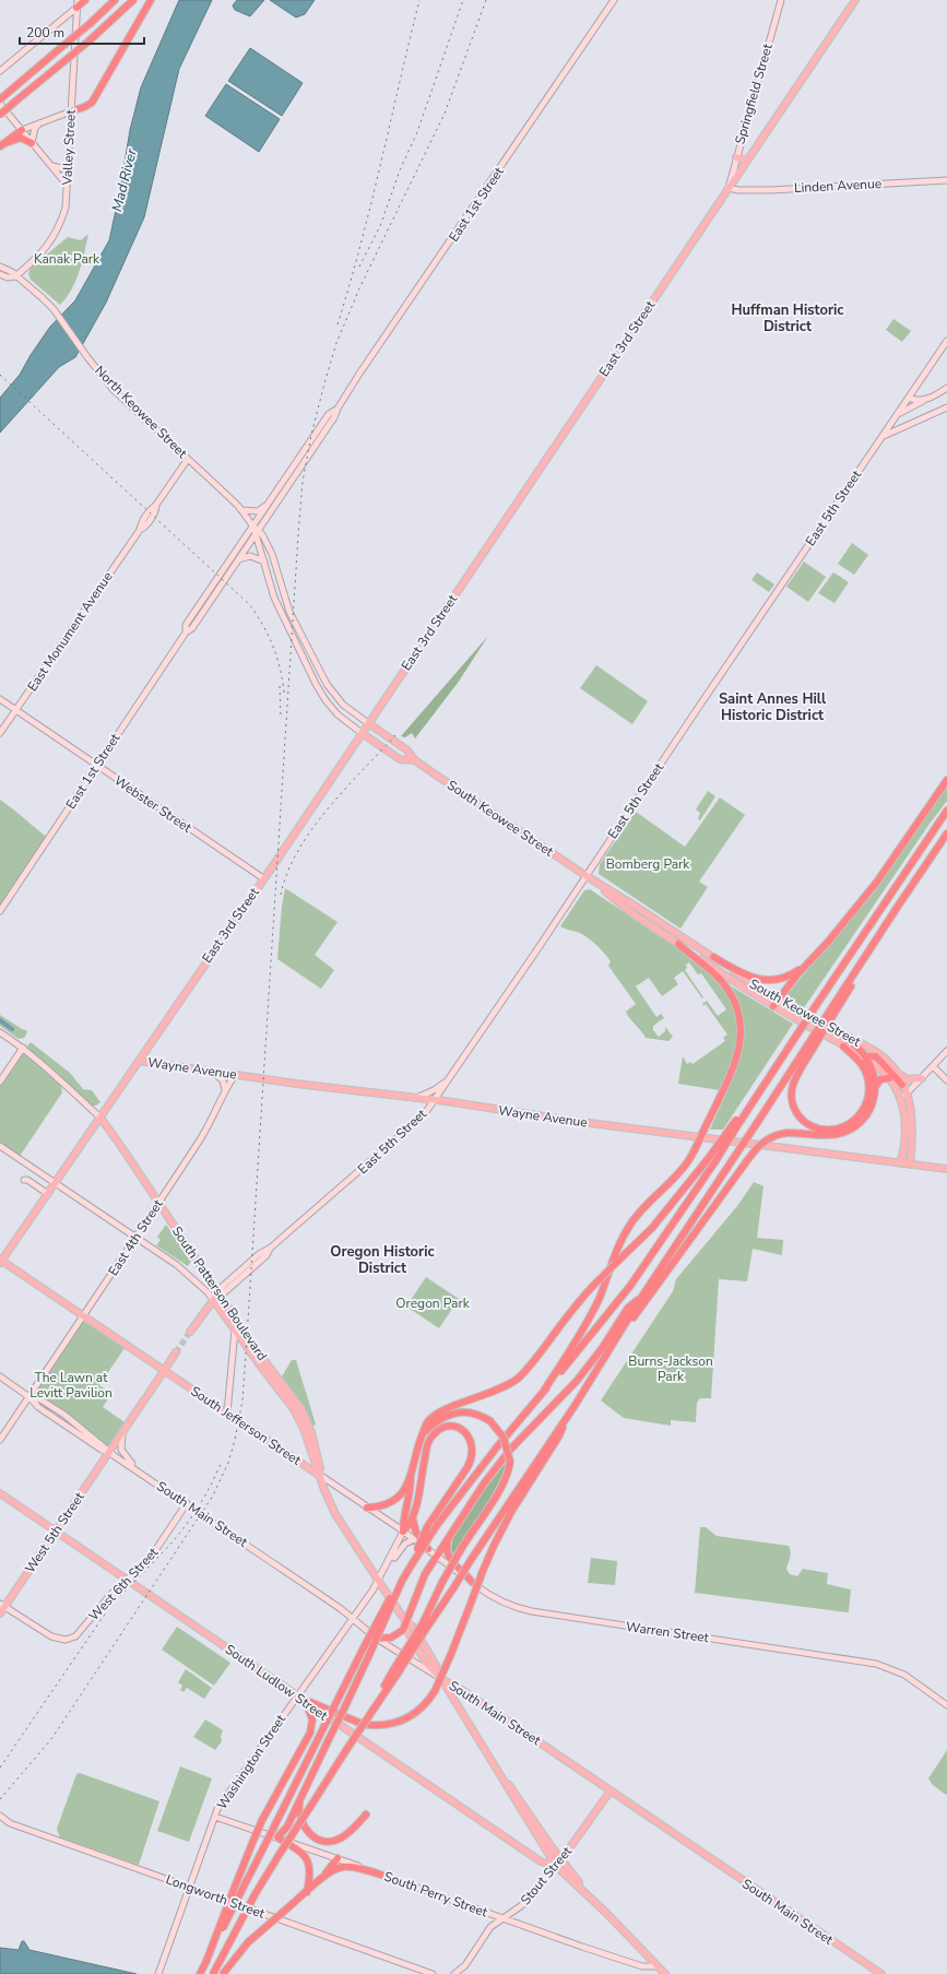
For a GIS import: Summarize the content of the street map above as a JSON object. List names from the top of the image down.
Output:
{
  "streets": {
    "main road": [
      "Springfield Street",
      "Valley Street",
      "Linden Avenue",
      "East 1st Street",
      "East 3rd Street",
      "North Keowee Street",
      "East 5th Street",
      "East Monument Avenue",
      "Webster Street",
      "South Keowee Street",
      "Wayne Avenue",
      "East 4th Street",
      "South Patterson Boulevard",
      "South Jefferson Street",
      "South Main Street",
      "West 5th Street",
      "West 6th Street",
      "Warren Street",
      "South Ludlow Street",
      "Washington Street",
      "Stout Street",
      "South Perry Street",
      "Longworth Street"
    ]
  },
  "crossings": [
    ["Springfield Street", "Linden Avenue"],
    ["Springfield Street", "East 3rd Street"],
    ["Valley Street", "North Keowee Street"],
    ["Linden Avenue", "East 3rd Street"],
    ["East 1st Street", "North Keowee Street"],
    ["East 1st Street", "Webster Street"],
    ["East 3rd Street", "North Keowee Street"],
    ["East 3rd Street", "Webster Street"],
    ["East 3rd Street", "South Keowee Street"],
    ["East 3rd Street", "Wayne Avenue"],
    ["East 3rd Street", "South Patterson Boulevard"],
    ["East 3rd Street", "South Jefferson Street"],
    ["North Keowee Street", "East Monument Avenue"],
    ["North Keowee Street", "South Keowee Street"],
    ["East 5th Street", "South Keowee Street"],
    ["East 5th Street", "Wayne Avenue"],
    ["East 5th Street", "South Patterson Boulevard"],
    ["East Monument Avenue", "Webster Street"],
    ["South Keowee Street", "Wayne Avenue"],
    ["Wayne Avenue", "East 4th Street"],
    ["East 4th Street", "South Patterson Boulevard"],
    ["East 4th Street", "South Jefferson Street"],
    ["East 4th Street", "South Main Street"],
    ["South Patterson Boulevard", "South Jefferson Street"],
    ["South Patterson Boulevard", "South Main Street"],
    ["South Patterson Boulevard", "South Ludlow Street"],
    ["South Patterson Boulevard", "Washington Street"],
    ["South Patterson Boulevard", "Stout Street"],
    ["South Patterson Boulevard", "South Perry Street"],
    ["South Jefferson Street", "Warren Street"],
    ["South Main Street", "West 5th Street"],
    ["South Main Street", "West 6th Street"],
    ["South Main Street", "Washington Street"],
    ["South Main Street", "Stout Street"],
    ["West 5th Street", "West 6th Street"],
    ["West 5th Street", "South Ludlow Street"],
    ["West 6th Street", "South Ludlow Street"],
    ["South Ludlow Street", "Washington Street"],
    ["South Ludlow Street", "Stout Street"],
    ["Washington Street", "South Perry Street"],
    ["Washington Street", "Longworth Street"],
    ["Stout Street", "South Perry Street"]
  ],
  "districts": ["Huffman Historic District", "Saint Annes Hill Historic District", "Oregon Historic District"],
  "water": ["Mad River"],
  "parks": [
    "Kanak Park",
    "Bomberg Park",
    "Oregon Park",
    "Burns-Jackson Park",
    "The Lawn at Levitt Pavilion"
  ],
  "scale_bar": "200 m"
}
